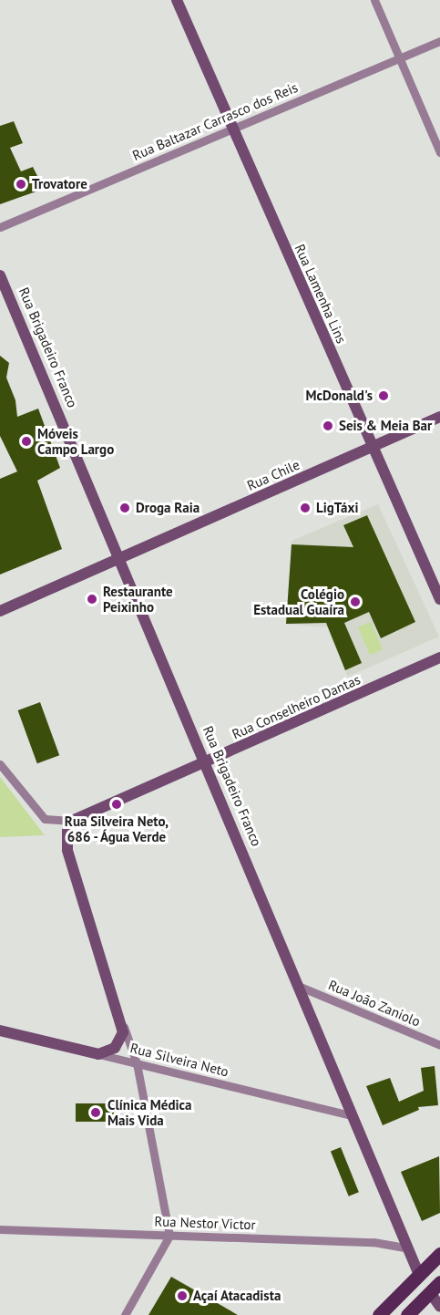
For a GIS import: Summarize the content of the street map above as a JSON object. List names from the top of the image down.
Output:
{
  "streets": {
    "main road": [
      "Rua Lamenha Lins",
      "Rua Brigadeiro Franco",
      "Rua Chile",
      "Rua Conselheiro Dantas",
      "Rua Silveira Neto"
    ],
    "street": ["Rua Baltazar Carrasco dos Reis", "Rua João Zaniolo", "Rua Nestor Victor"]
  },
  "crossings": [
    ["Rua Baltazar Carrasco dos Reis", "Rua Lamenha Lins"],
    ["Rua Lamenha Lins", "Rua Chile"],
    ["Rua Brigadeiro Franco", "Rua Chile"],
    ["Rua Brigadeiro Franco", "Rua Conselheiro Dantas"],
    ["Rua Brigadeiro Franco", "Rua João Zaniolo"],
    ["Rua Brigadeiro Franco", "Rua Silveira Neto"],
    ["Rua Brigadeiro Franco", "Rua Nestor Victor"]
  ],
  "places": [
    "Trovatore",
    "McDonald's",
    "Seis & Meia Bar",
    "Móveis Campo Largo",
    "Droga Raia",
    "LigTáxi",
    "Restaurante Peixinho",
    "Colégio Estadual Guaíra",
    "Rua Silveira Neto, 686 - Água Verde",
    "Clínica Médica Mais Vida",
    "Açaí Atacadista"
  ]
}
